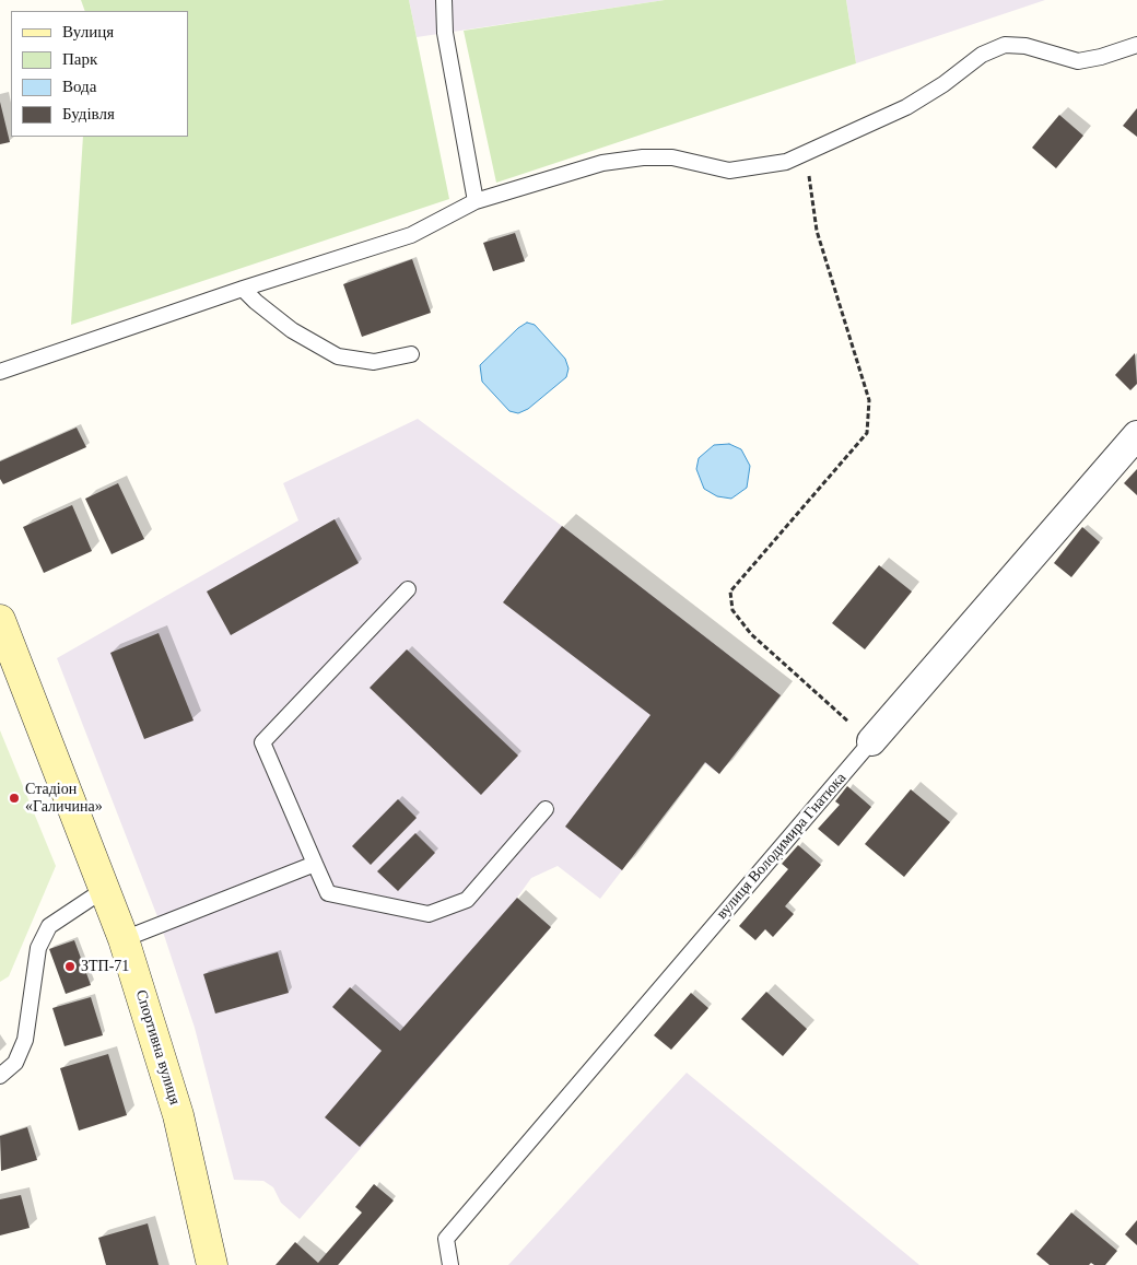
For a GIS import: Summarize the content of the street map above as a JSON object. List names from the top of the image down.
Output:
{
  "streets": {
    "street": ["вулиця Володимира Гнатюка", "Спортивна вулиця"]
  },
  "places": ["Стадіон «Галичина»", "ЗТП-71"],
  "legend": [
    "Вулиця",
    "Парк",
    "Вода",
    "Будівля"
  ]
}
